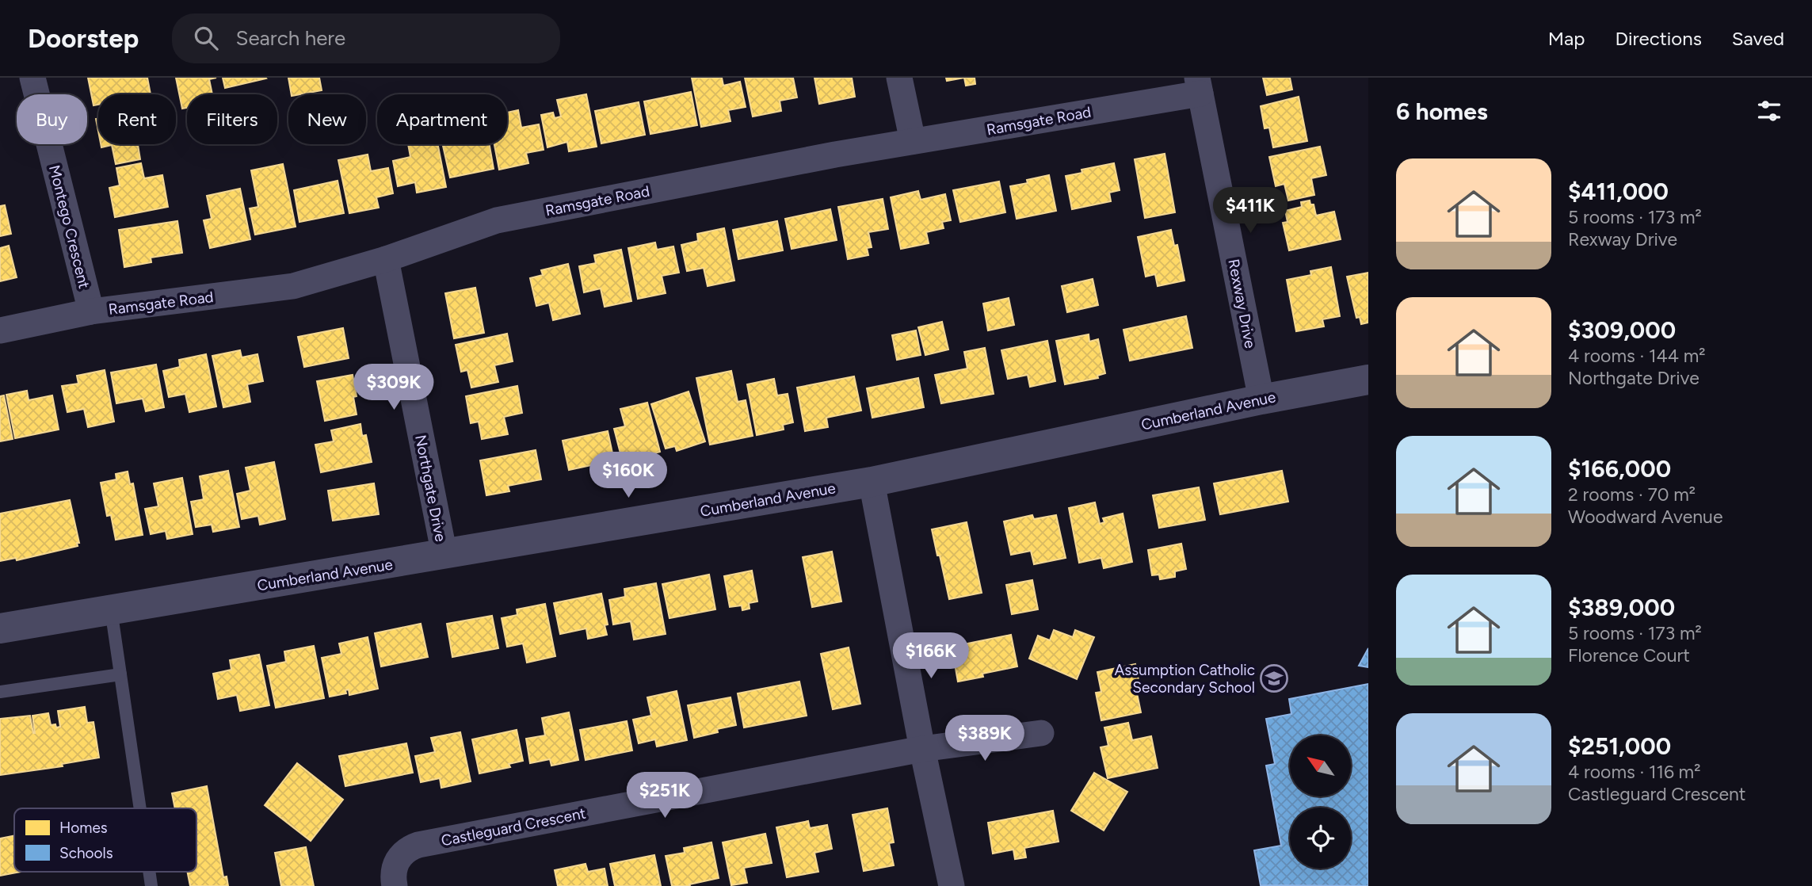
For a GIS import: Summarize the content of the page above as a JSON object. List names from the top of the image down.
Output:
{
  "streets": {
    "street": [
      "Ramsgate Road",
      "Montego Crescent",
      "Rexway Drive",
      "Cumberland Avenue",
      "Northgate Drive",
      "Castleguard Crescent"
    ]
  },
  "crossings": [
    ["Ramsgate Road", "Montego Crescent"],
    ["Ramsgate Road", "Rexway Drive"],
    ["Ramsgate Road", "Northgate Drive"],
    ["Rexway Drive", "Cumberland Avenue"],
    ["Cumberland Avenue", "Northgate Drive"]
  ],
  "places": {
    "school or university": ["Assumption Catholic Secondary School"]
  },
  "legend": ["Homes", "Schools"],
  "north": "top left",
  "page": {
    "header": "Doorstep",
    "search": "Search here",
    "nav": ["Map", "Directions", "Saved"],
    "heading": "6 homes",
    "chip": [
      "Buy",
      "Rent",
      "Filters",
      "New",
      "Apartment"
    ],
    "list": [
      {
        "name": "$411,000",
        "note": "5 rooms · 173 m² · Rexway Drive"
      },
      {
        "name": "$309,000",
        "note": "4 rooms · 144 m² · Northgate Drive"
      },
      {
        "name": "$166,000",
        "note": "2 rooms · 70 m² · Woodward Avenue"
      },
      {
        "name": "$389,000",
        "note": "5 rooms · 173 m² · Florence Court"
      },
      {
        "name": "$251,000",
        "note": "4 rooms · 116 m² · Castleguard Crescent"
      }
    ],
    "price": [
      "$411K",
      "$309K",
      "$160K",
      "$166K",
      "$389K",
      "$251K"
    ]
  }
}
